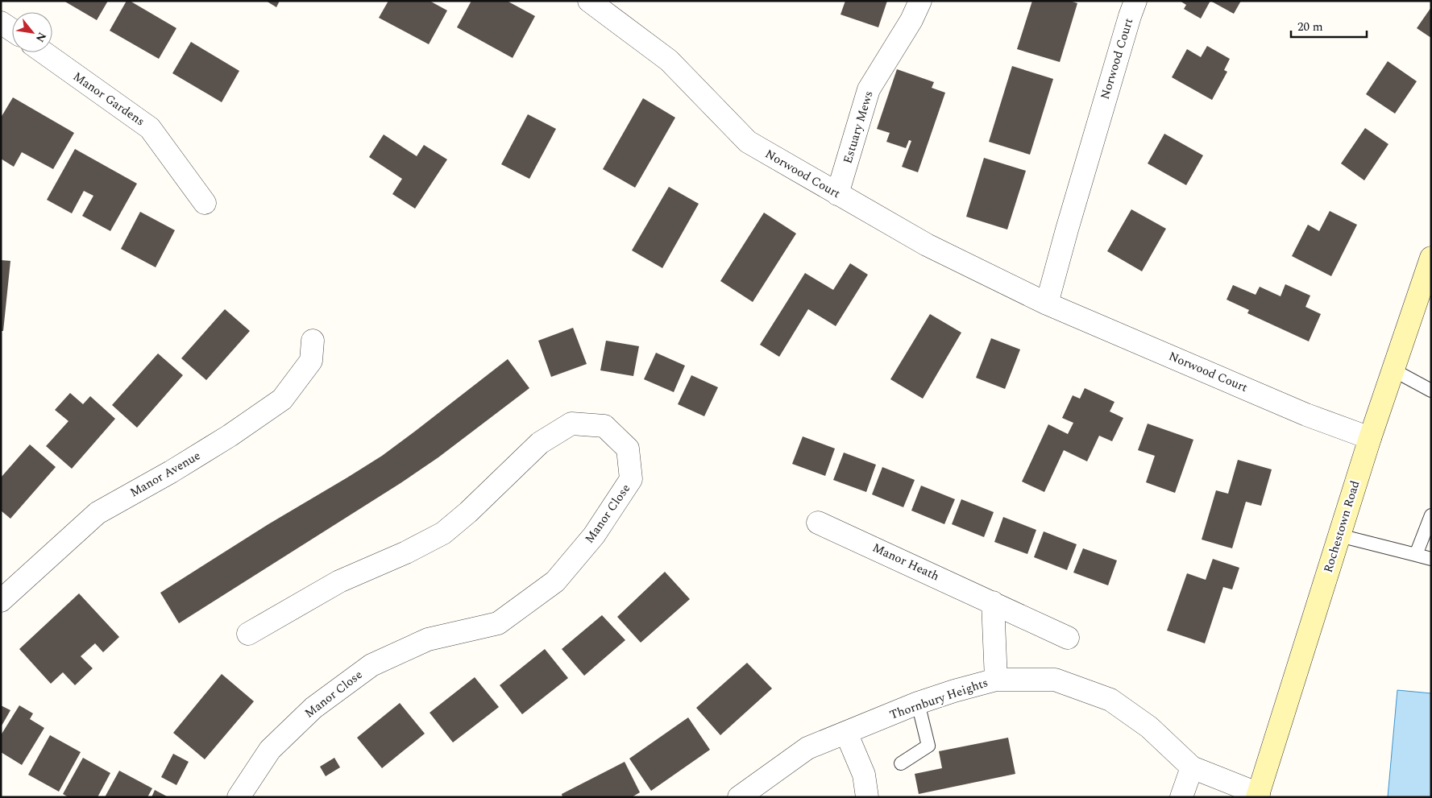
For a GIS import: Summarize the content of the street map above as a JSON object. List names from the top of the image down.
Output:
{
  "streets": {
    "main road": ["Rochestown Road"],
    "street": [
      "Norwood Court",
      "Manor Gardens",
      "Estuary Mews",
      "Manor Avenue",
      "Manor Close",
      "Manor Heath",
      "Thornbury Heights"
    ]
  },
  "crossings": [
    ["Norwood Court", "Estuary Mews"],
    ["Norwood Court", "Rochestown Road"],
    ["Rochestown Road", "Thornbury Heights"]
  ],
  "scale_bar": "20 m",
  "north": "bottom right"
}
